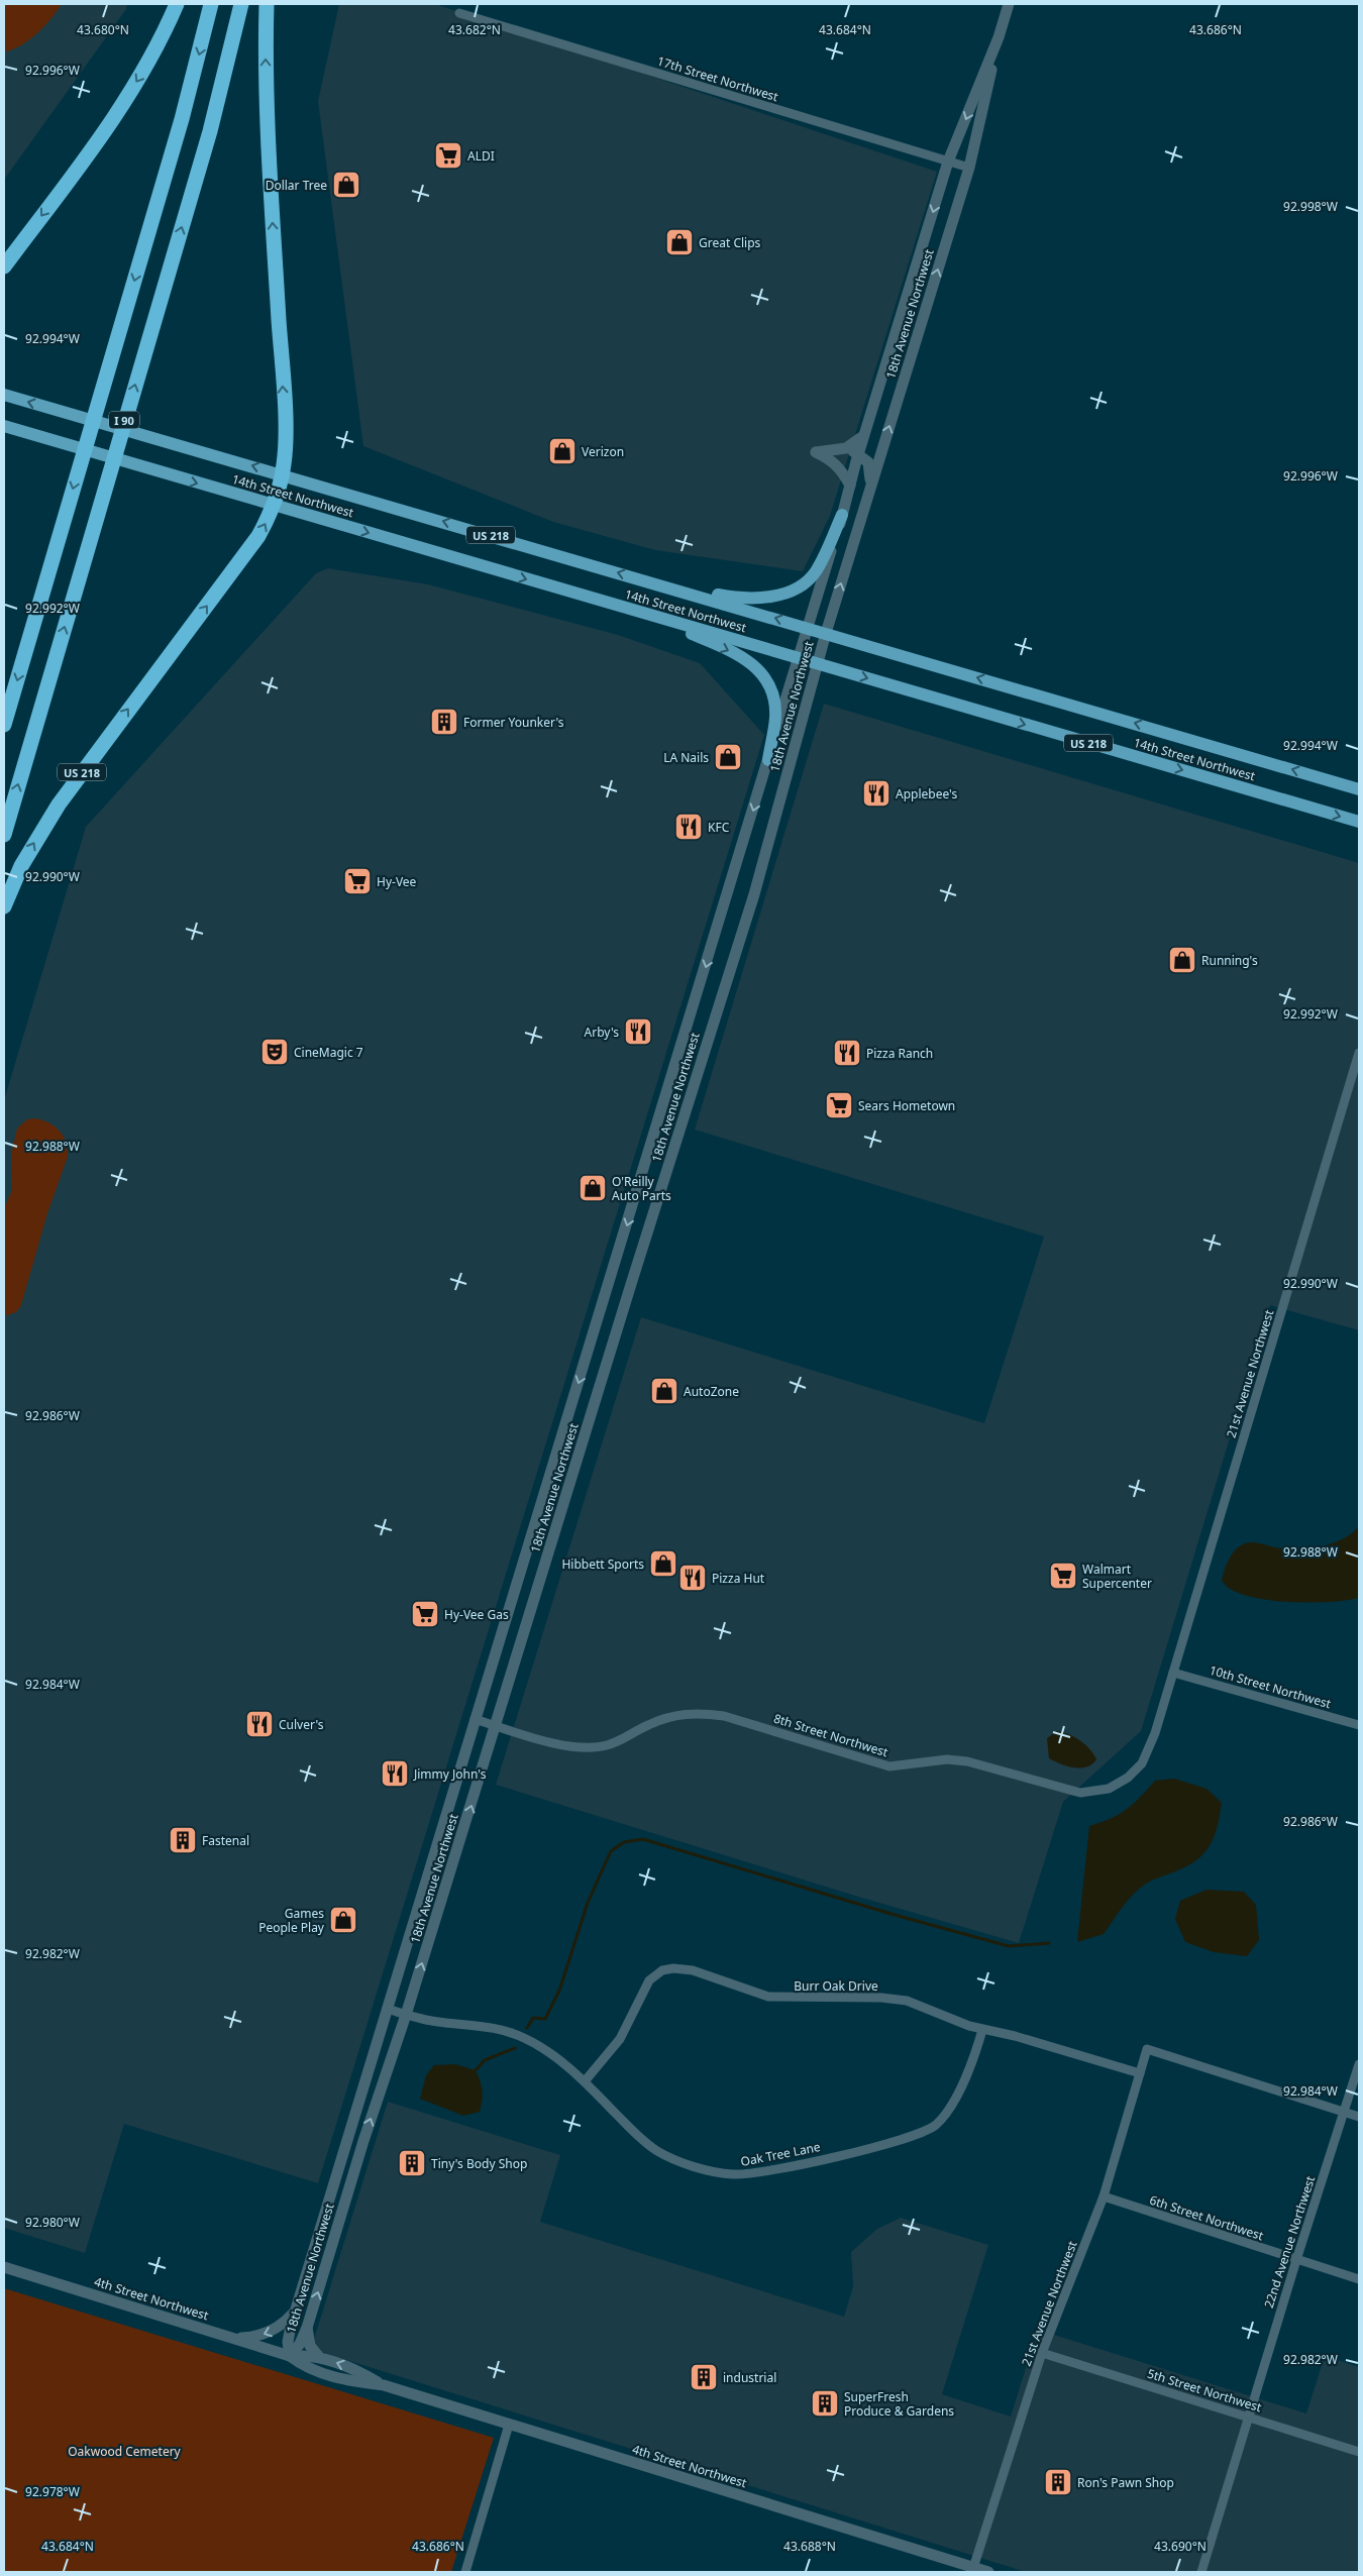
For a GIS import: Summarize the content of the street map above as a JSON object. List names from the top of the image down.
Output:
{
  "streets": {
    "highway": ["I 90", "US 218"],
    "main road": ["14th Street Northwest"],
    "street": [
      "17th Street Northwest",
      "18th Avenue Northwest",
      "21st Avenue Northwest",
      "10th Street Northwest",
      "8th Street Northwest",
      "Burr Oak Drive",
      "Oak Tree Lane",
      "6th Street Northwest",
      "22nd Avenue Northwest",
      "4th Street Northwest",
      "5th Street Northwest"
    ]
  },
  "crossings": [
    ["17th Street Northwest", "18th Avenue Northwest"],
    ["18th Avenue Northwest", "14th Street Northwest"],
    ["18th Avenue Northwest", "8th Street Northwest"],
    ["18th Avenue Northwest", "Oak Tree Lane"],
    ["18th Avenue Northwest", "4th Street Northwest"],
    ["14th Street Northwest", "US 218"],
    ["21st Avenue Northwest", "10th Street Northwest"],
    ["21st Avenue Northwest", "8th Street Northwest"],
    ["21st Avenue Northwest", "Burr Oak Drive"],
    ["21st Avenue Northwest", "6th Street Northwest"],
    ["21st Avenue Northwest", "22nd Avenue Northwest"],
    ["21st Avenue Northwest", "4th Street Northwest"],
    ["21st Avenue Northwest", "5th Street Northwest"],
    ["10th Street Northwest", "8th Street Northwest"],
    ["Burr Oak Drive", "Oak Tree Lane"],
    ["6th Street Northwest", "22nd Avenue Northwest"],
    ["22nd Avenue Northwest", "5th Street Northwest"]
  ],
  "parks": ["Oakwood Cemetery"],
  "places": {
    "supermarket": [
      "ALDI",
      "Hy-Vee",
      "Sears Hometown",
      "Walmart Supercenter",
      "Hy-Vee Gas"
    ],
    "shop": [
      "Dollar Tree",
      "Great Clips",
      "Verizon",
      "LA Nails",
      "Running's",
      "O'Reilly Auto Parts",
      "AutoZone",
      "Hibbett Sports",
      "Games People Play"
    ],
    "building": [
      "Former Younker's",
      "Fastenal",
      "Tiny's Body Shop",
      "industrial",
      "SuperFresh Produce & Gardens",
      "Ron's Pawn Shop"
    ],
    "restaurant": [
      "Applebee's",
      "KFC",
      "Arby's",
      "Pizza Ranch",
      "Pizza Hut",
      "Culver's",
      "Jimmy John's"
    ],
    "theatre": ["CineMagic 7"]
  },
  "coordinates": [
    "43.680°N",
    "43.682°N",
    "43.684°N",
    "43.686°N",
    "92.996°W",
    "92.998°W",
    "92.994°W",
    "92.992°W",
    "92.990°W",
    "92.988°W",
    "92.986°W",
    "92.984°W",
    "92.982°W",
    "92.980°W",
    "92.978°W",
    "43.688°N",
    "43.690°N"
  ]
}
